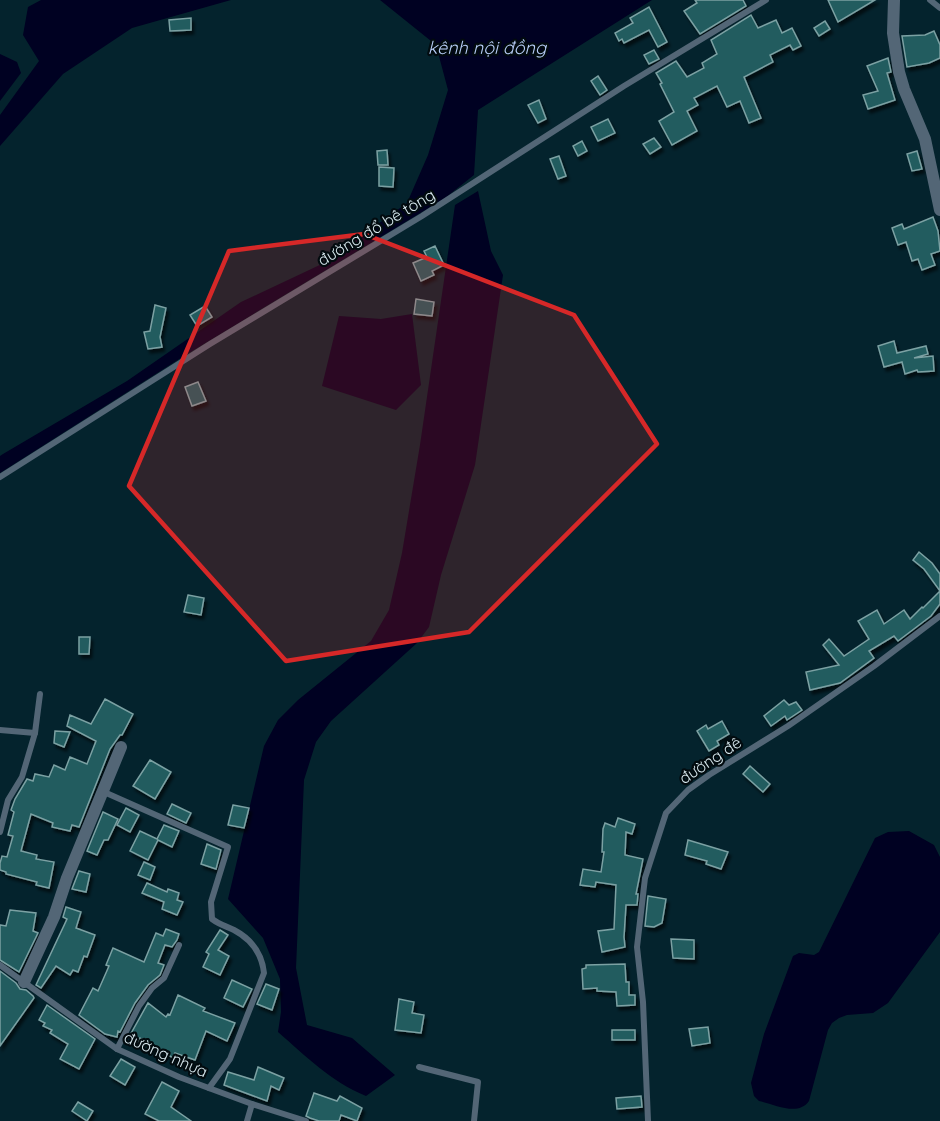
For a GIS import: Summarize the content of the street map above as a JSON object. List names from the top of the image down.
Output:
{
  "streets": {
    "lane": ["đường đổ bê tông", "đường đê", "đường nhựa"]
  },
  "water": ["kênh nội đồng"]
}
